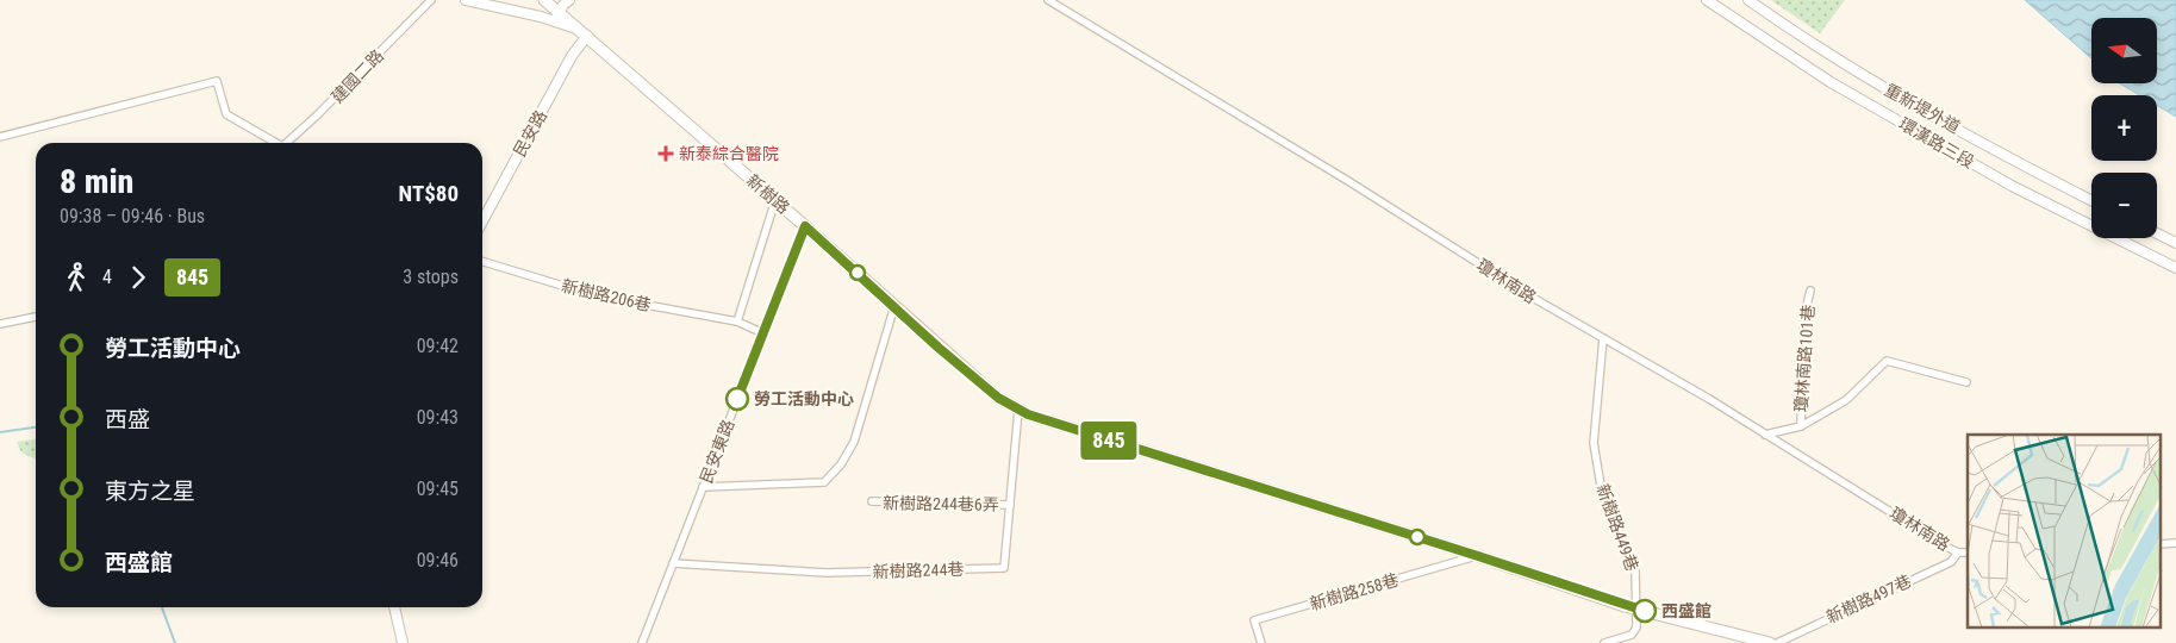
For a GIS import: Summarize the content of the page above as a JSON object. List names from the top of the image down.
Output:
{
  "streets": {
    "main road": ["新樹路"],
    "street": [
      "建國二路",
      "重新堤外道",
      "民安路",
      "環漢路三段",
      "瓊林南路",
      "新樹路206巷",
      "瓊林南路101巷",
      "民安東路",
      "新樹路244巷6弄",
      "新樹路449巷",
      "新樹路244巷",
      "新樹路258巷",
      "新樹路497巷"
    ]
  },
  "crossings": [
    ["民安路", "新樹路"],
    ["新樹路", "民安東路"],
    ["新樹路", "新樹路449巷"],
    ["新樹路", "新樹路244巷"],
    ["新樹路", "新樹路258巷"],
    ["瓊林南路", "新樹路449巷"],
    ["瓊林南路", "新樹路497巷"],
    ["新樹路206巷", "民安東路"],
    ["民安東路", "新樹路244巷"],
    ["新樹路244巷6弄", "新樹路244巷"]
  ],
  "places": {
    "health": ["新泰綜合醫院"],
    "other": ["勞工活動中心", "西盛館"]
  },
  "lines": ["bus line 845"],
  "north": "left",
  "page": {
    "on_map": "845",
    "map_buttons": ["+", "−"],
    "heading": ["8 min", "09:38 – 09:46 · Bus", "NT$80"],
    "legs": ["4", "845", "3 stops"],
    "list": [
      {
        "name": "勞工活動中心",
        "value": "09:42"
      },
      {
        "name": "西盛",
        "value": "09:43"
      },
      {
        "name": "東方之星",
        "value": "09:45"
      },
      {
        "name": "西盛館",
        "value": "09:46"
      }
    ]
  }
}
